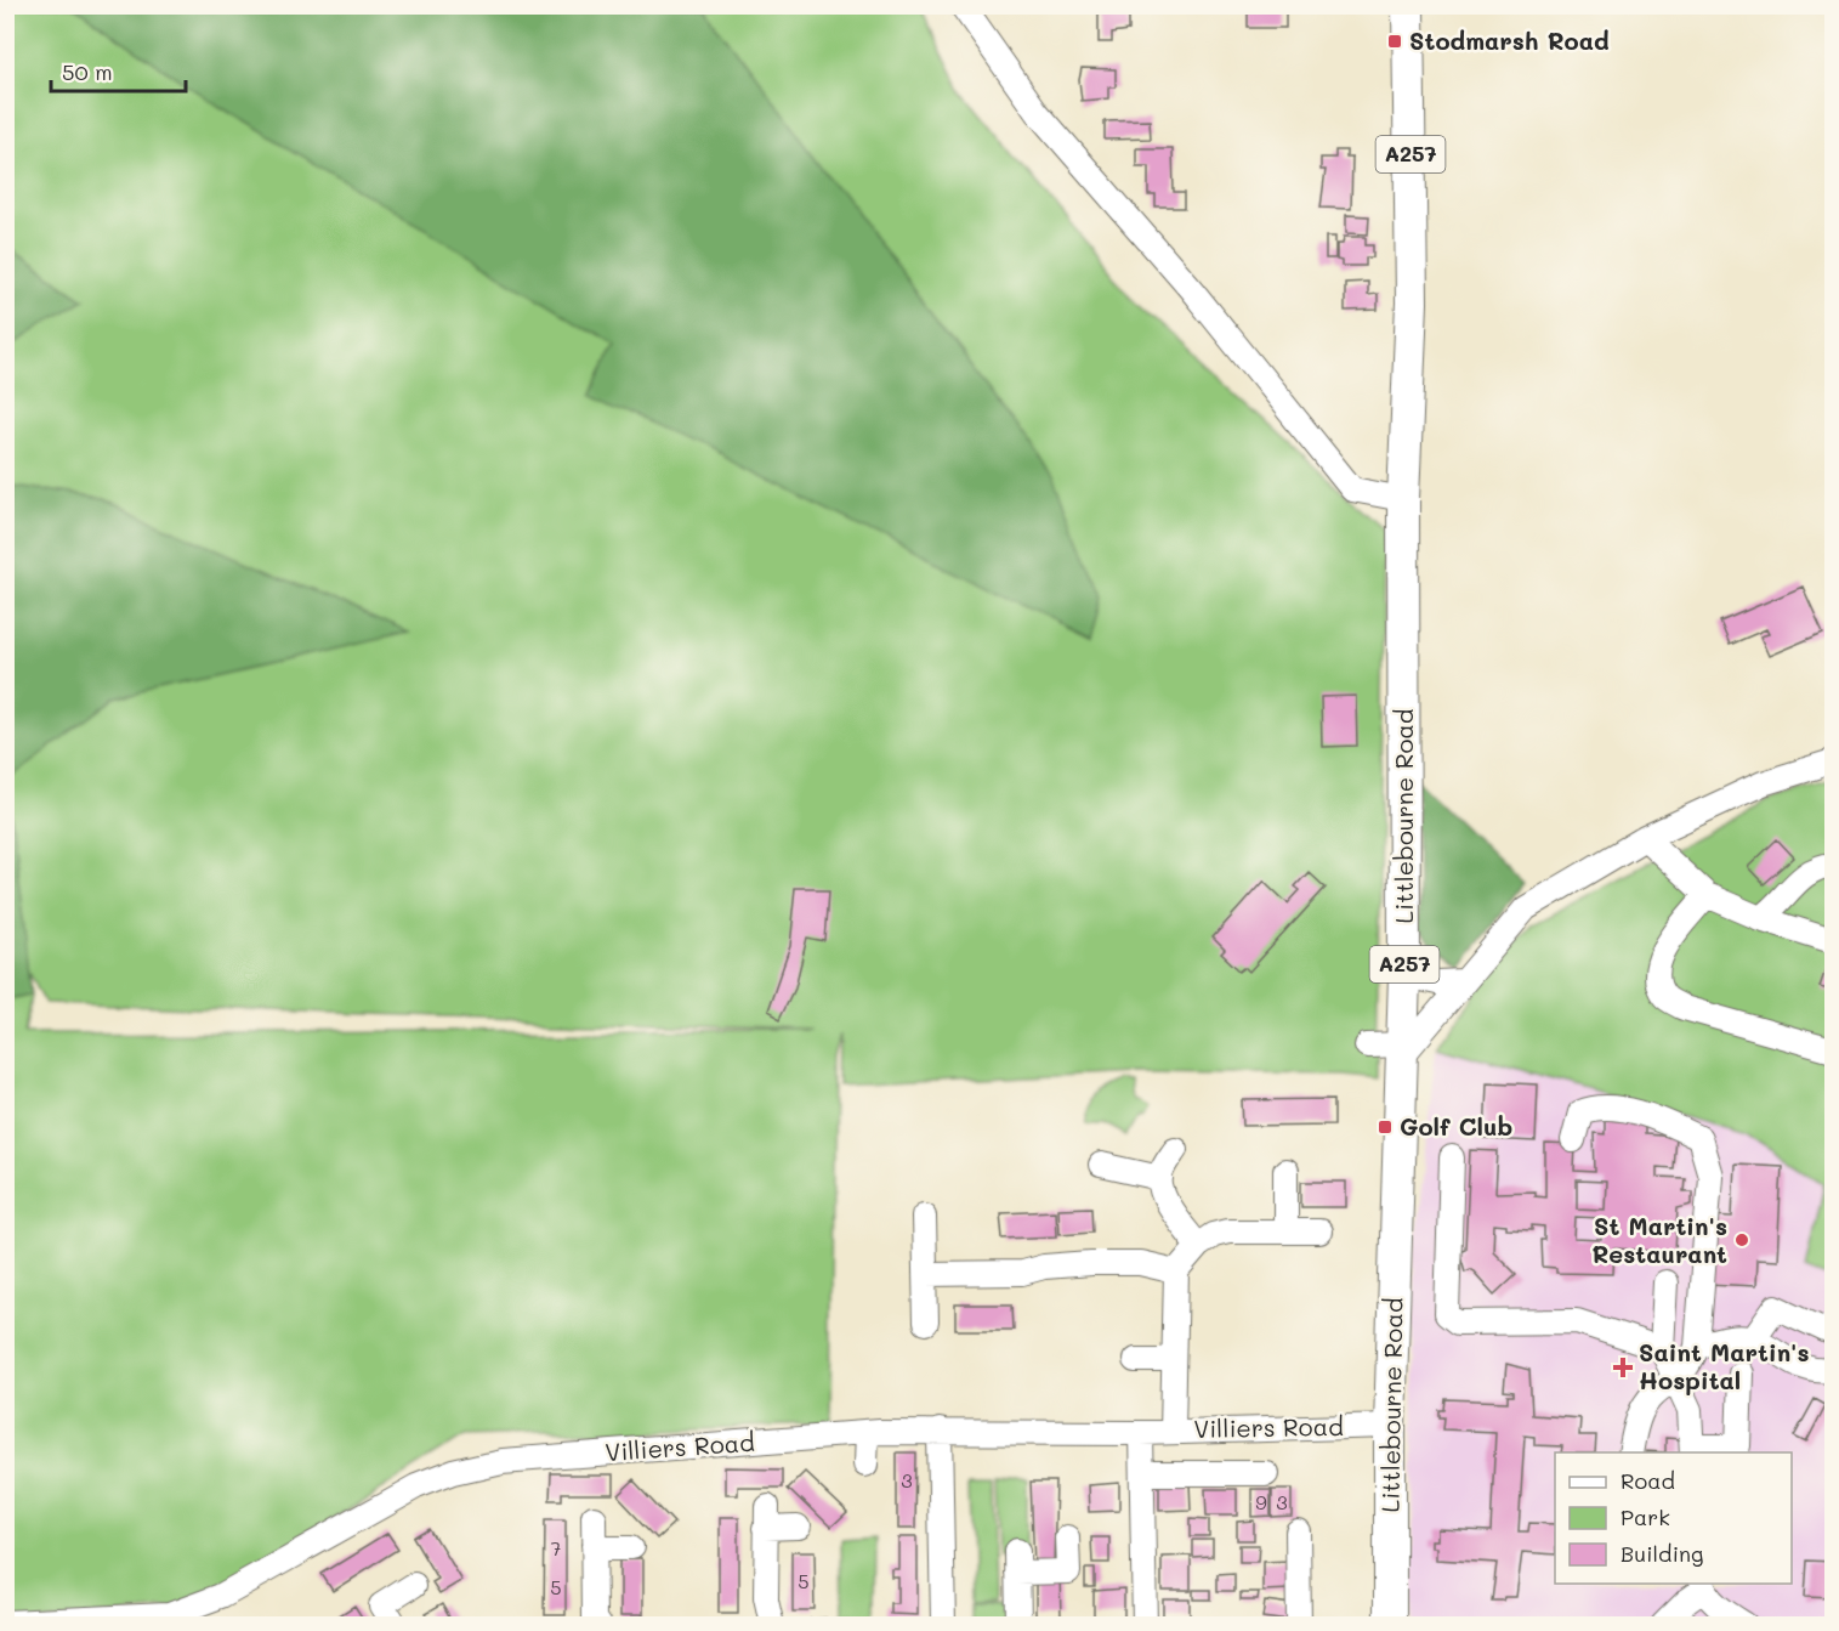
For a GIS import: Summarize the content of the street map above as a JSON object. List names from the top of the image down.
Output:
{
  "streets": {
    "main road": ["A257", "Littlebourne Road"],
    "street": ["Villiers Road"]
  },
  "crossings": [
    ["Littlebourne Road", "Villiers Road"]
  ],
  "places": {
    "transit": ["Stodmarsh Road", "Golf Club"],
    "other": ["St Martin's Restaurant"],
    "health": ["Saint Martin's Hospital"]
  },
  "house_numbers": [
    "3",
    "9",
    "3",
    "7",
    "5",
    "5"
  ],
  "legend": ["Road", "Park", "Building"],
  "scale_bar": "50 m"
}
